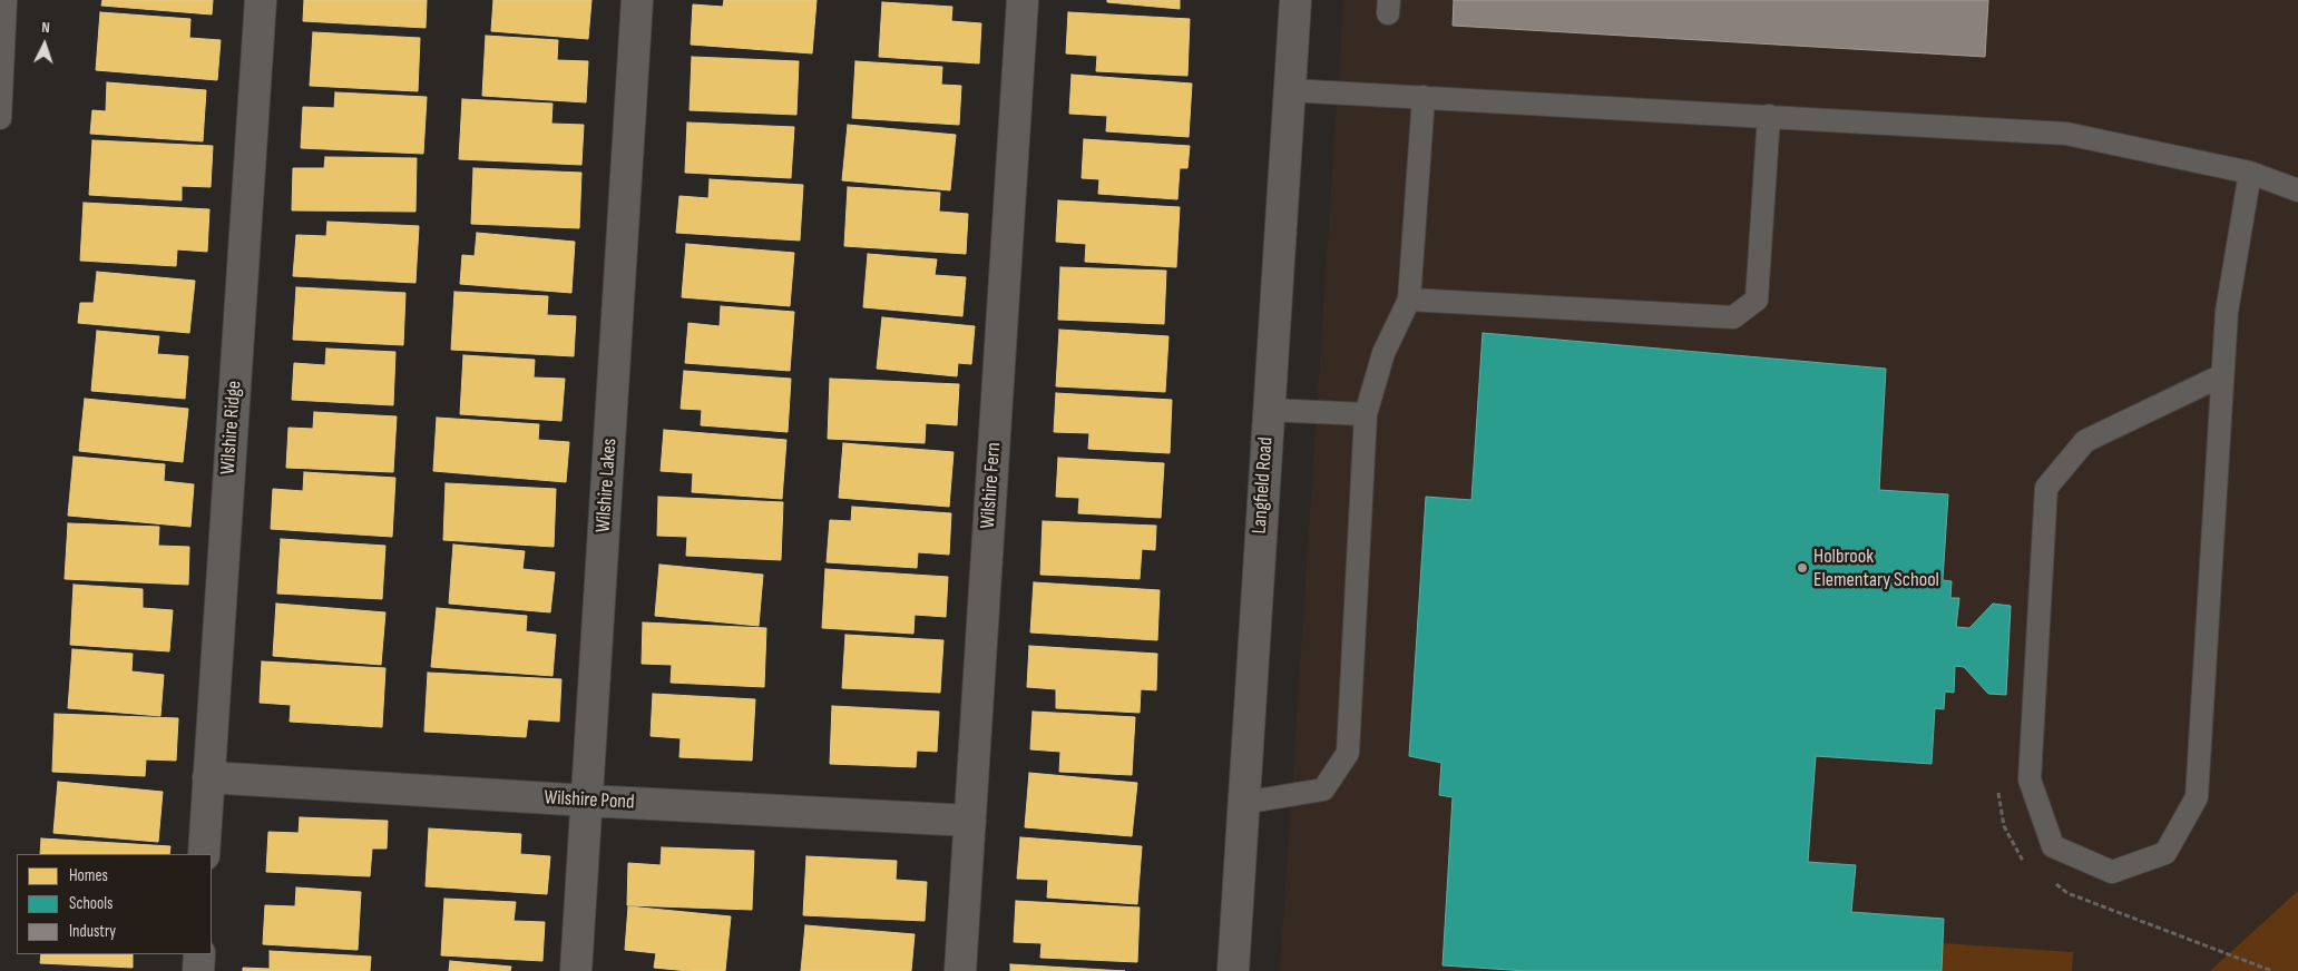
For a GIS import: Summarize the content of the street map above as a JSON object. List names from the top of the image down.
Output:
{
  "streets": {
    "street": [
      "Wilshire Ridge",
      "Wilshire Lakes",
      "Wilshire Fern",
      "Langfield Road",
      "Wilshire Pond"
    ]
  },
  "crossings": [
    ["Wilshire Ridge", "Wilshire Pond"],
    ["Wilshire Lakes", "Wilshire Pond"],
    ["Wilshire Fern", "Wilshire Pond"]
  ],
  "places": ["Holbrook Elementary School"],
  "legend": ["Homes", "Schools", "Industry"],
  "north": "top"
}
